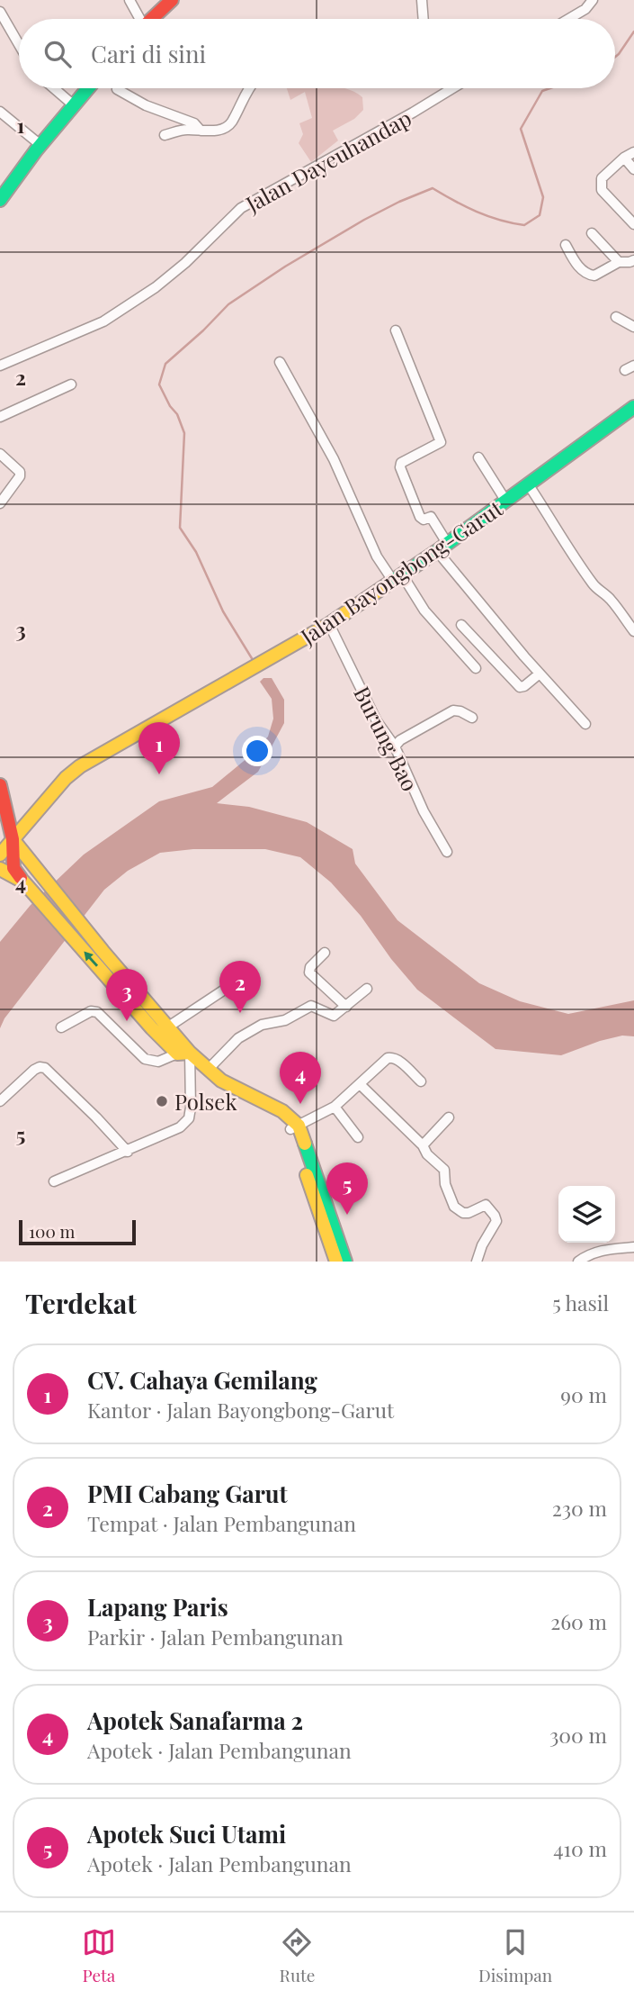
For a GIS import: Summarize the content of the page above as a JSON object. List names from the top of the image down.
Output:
{
  "streets": {
    "main road": ["Jalan Bayongbong-Garut"],
    "street": ["Jalan Dayeuhandap", "Burung Bao"]
  },
  "crossings": [
    ["Jalan Bayongbong-Garut", "Burung Bao"]
  ],
  "places": ["Polsek"],
  "scale_bar": "100 m",
  "page": {
    "search": "Cari di sini",
    "pins": [
      "1",
      "2",
      "3",
      "4",
      "5"
    ],
    "scale": "100 m",
    "heading": ["Terdekat", "5 hasil"],
    "list": [
      {
        "mark": "1",
        "name": "CV. Cahaya Gemilang",
        "note": "Kantor · Jalan Bayongbong-Garut",
        "value": "90 m"
      },
      {
        "mark": "2",
        "name": "PMI Cabang Garut",
        "note": "Tempat · Jalan Pembangunan",
        "value": "230 m"
      },
      {
        "mark": "3",
        "name": "Lapang Paris",
        "note": "Parkir · Jalan Pembangunan",
        "value": "260 m"
      },
      {
        "mark": "4",
        "name": "Apotek Sanafarma 2",
        "note": "Apotek · Jalan Pembangunan",
        "value": "300 m"
      },
      {
        "mark": "5",
        "name": "Apotek Suci Utami",
        "note": "Apotek · Jalan Pembangunan",
        "value": "410 m"
      }
    ],
    "nav": ["Peta", "Rute", "Disimpan"]
  },
  "grid": {
    "rows": [
      "1",
      "2",
      "3",
      "4",
      "5"
    ]
  }
}
